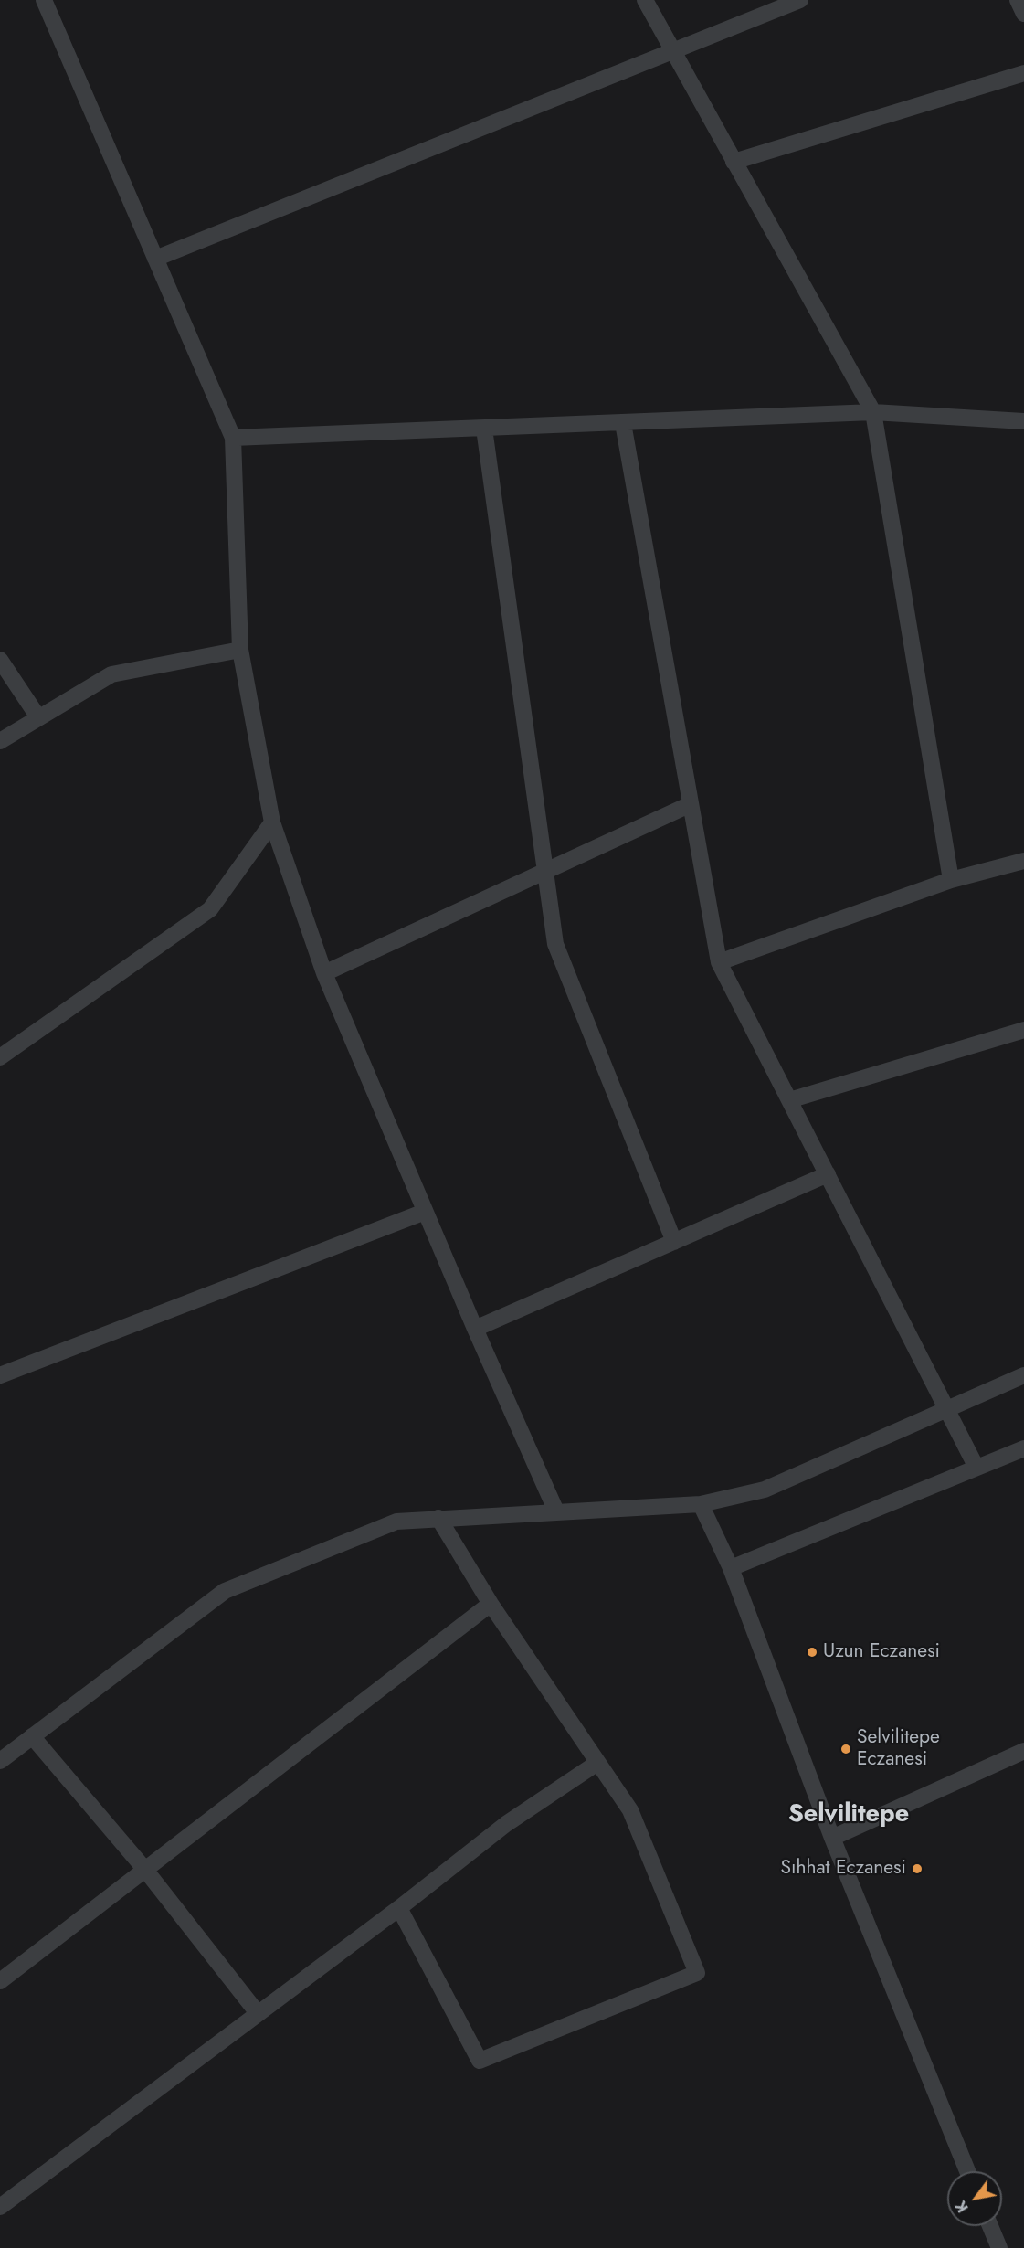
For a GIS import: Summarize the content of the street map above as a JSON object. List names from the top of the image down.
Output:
{
  "districts": ["Selvilitepe"],
  "places": ["Uzun Eczanesi", "Selvilitepe Eczanesi", "Sıhhat Eczanesi"],
  "north": "bottom left"
}
